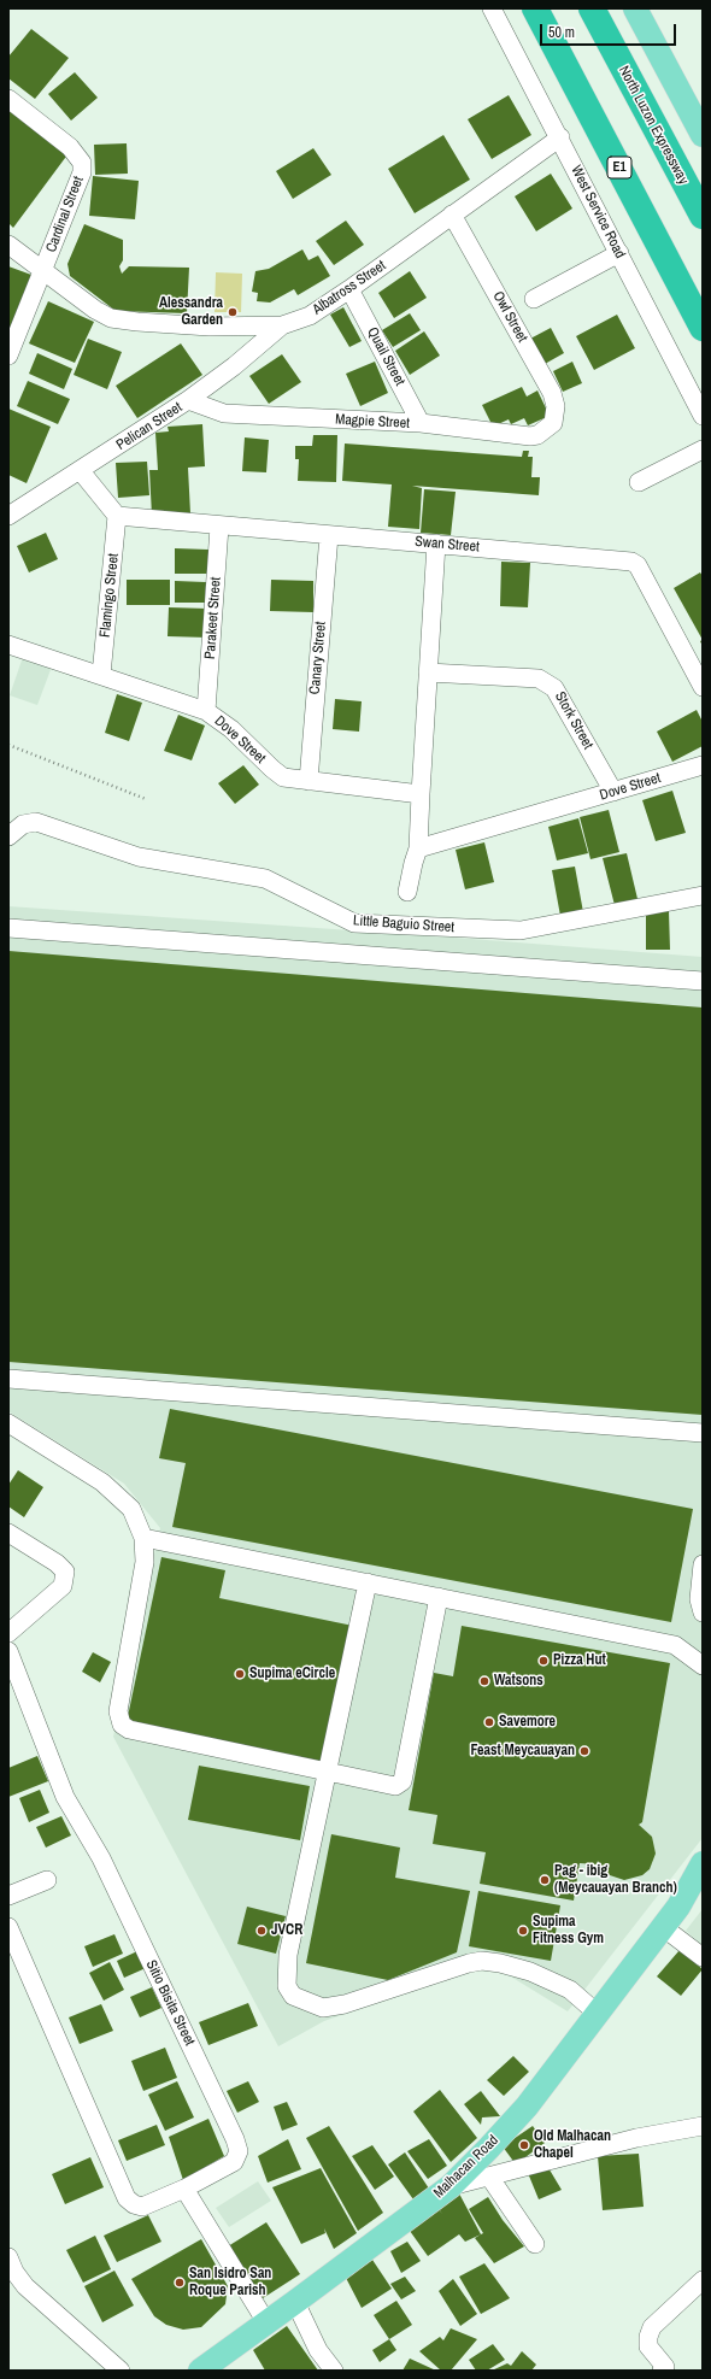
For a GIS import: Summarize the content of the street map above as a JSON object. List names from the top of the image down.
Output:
{
  "streets": {
    "highway": ["North Luzon Expressway", "E1"],
    "main road": ["Malhacan Road"],
    "street": [
      "West Service Road",
      "Cardinal Street",
      "Albatross Street",
      "Owl Street",
      "Quail Street",
      "Magpie Street",
      "Pelican Street",
      "Swan Street",
      "Flamingo Street",
      "Parakeet Street",
      "Canary Street",
      "Stork Street",
      "Dove Street",
      "Little Baguio Street",
      "Sitio Bisita Street"
    ]
  },
  "crossings": [
    ["West Service Road", "Albatross Street"],
    ["Cardinal Street", "Albatross Street"],
    ["Albatross Street", "Owl Street"],
    ["Albatross Street", "Quail Street"],
    ["Albatross Street", "Pelican Street"],
    ["Owl Street", "Magpie Street"],
    ["Quail Street", "Magpie Street"],
    ["Magpie Street", "Pelican Street"],
    ["Swan Street", "Flamingo Street"],
    ["Swan Street", "Parakeet Street"],
    ["Swan Street", "Canary Street"],
    ["Flamingo Street", "Dove Street"],
    ["Parakeet Street", "Dove Street"],
    ["Canary Street", "Dove Street"],
    ["Stork Street", "Dove Street"]
  ],
  "places": [
    "Alessandra Garden",
    "Pizza Hut",
    "Supima eCircle",
    "Watsons",
    "Savemore",
    "Feast Meycauayan",
    "Pag - ibig (Meycauayan Branch)",
    "JVCR",
    "Supima Fitness Gym",
    "Old Malhacan Chapel",
    "San Isidro San Roque Parish"
  ],
  "scale_bar": "50 m"
}
